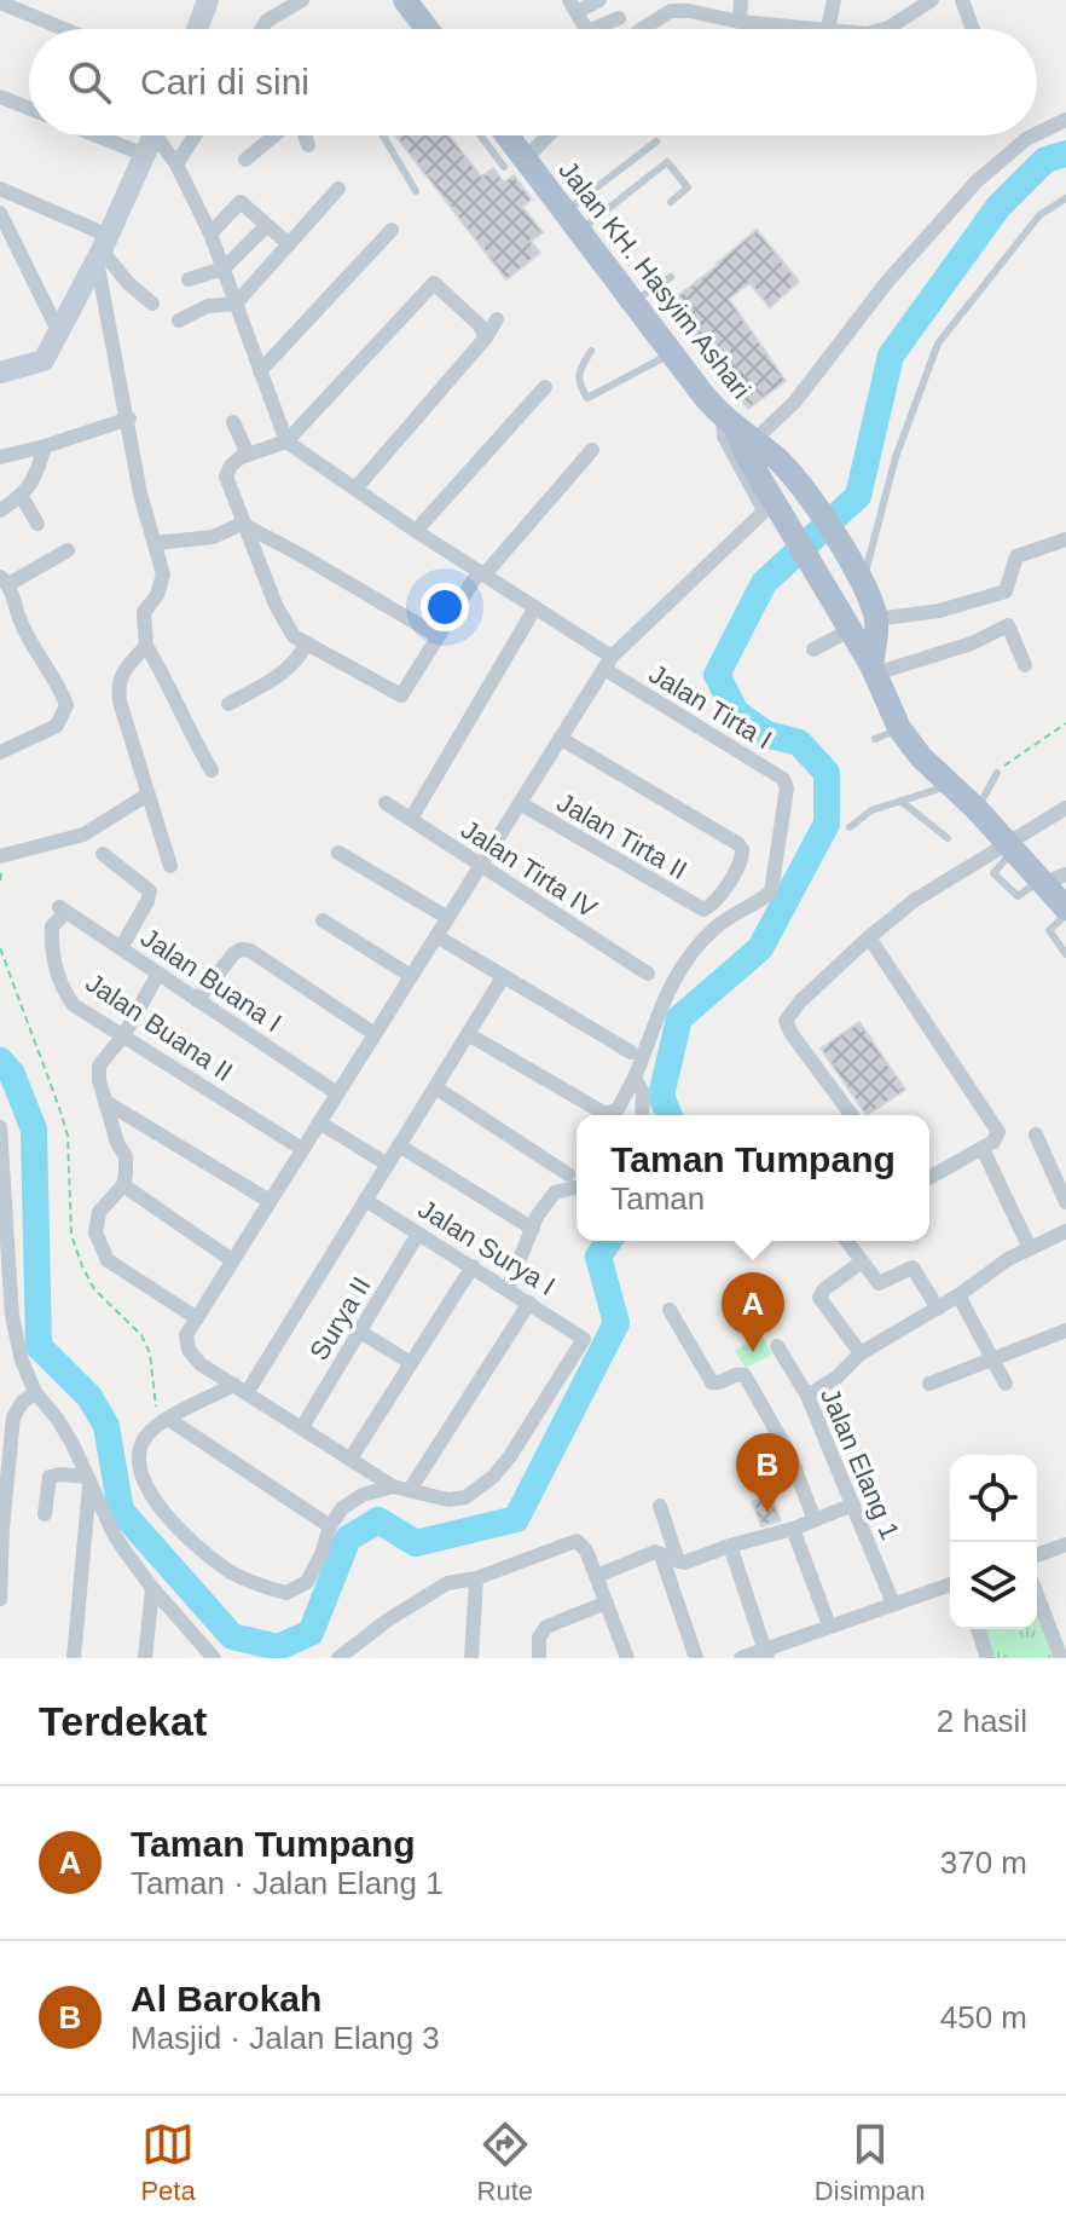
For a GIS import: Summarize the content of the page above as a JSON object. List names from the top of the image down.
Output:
{
  "streets": {
    "main road": ["Jalan KH. Hasyim Ashari"],
    "street": [
      "Jalan Tirta I",
      "Jalan Tirta II",
      "Jalan Tirta IV",
      "Jalan Buana I",
      "Jalan Buana II",
      "Jalan Surya I",
      "Surya II",
      "Jalan Elang 1"
    ]
  },
  "crossings": [
    ["Jalan Buana I", "Jalan Buana II"],
    ["Jalan Surya I", "Surya II"]
  ],
  "page": {
    "search": "Cari di sini",
    "popup": ["Taman Tumpang", "Taman"],
    "pins": ["A", "B"],
    "heading": ["Terdekat", "2 hasil"],
    "list": [
      {
        "mark": "A",
        "name": "Taman Tumpang",
        "note": "Taman · Jalan Elang 1",
        "value": "370 m"
      },
      {
        "mark": "B",
        "name": "Al Barokah",
        "note": "Masjid · Jalan Elang 3",
        "value": "450 m"
      }
    ],
    "nav": ["Peta", "Rute", "Disimpan"]
  }
}
